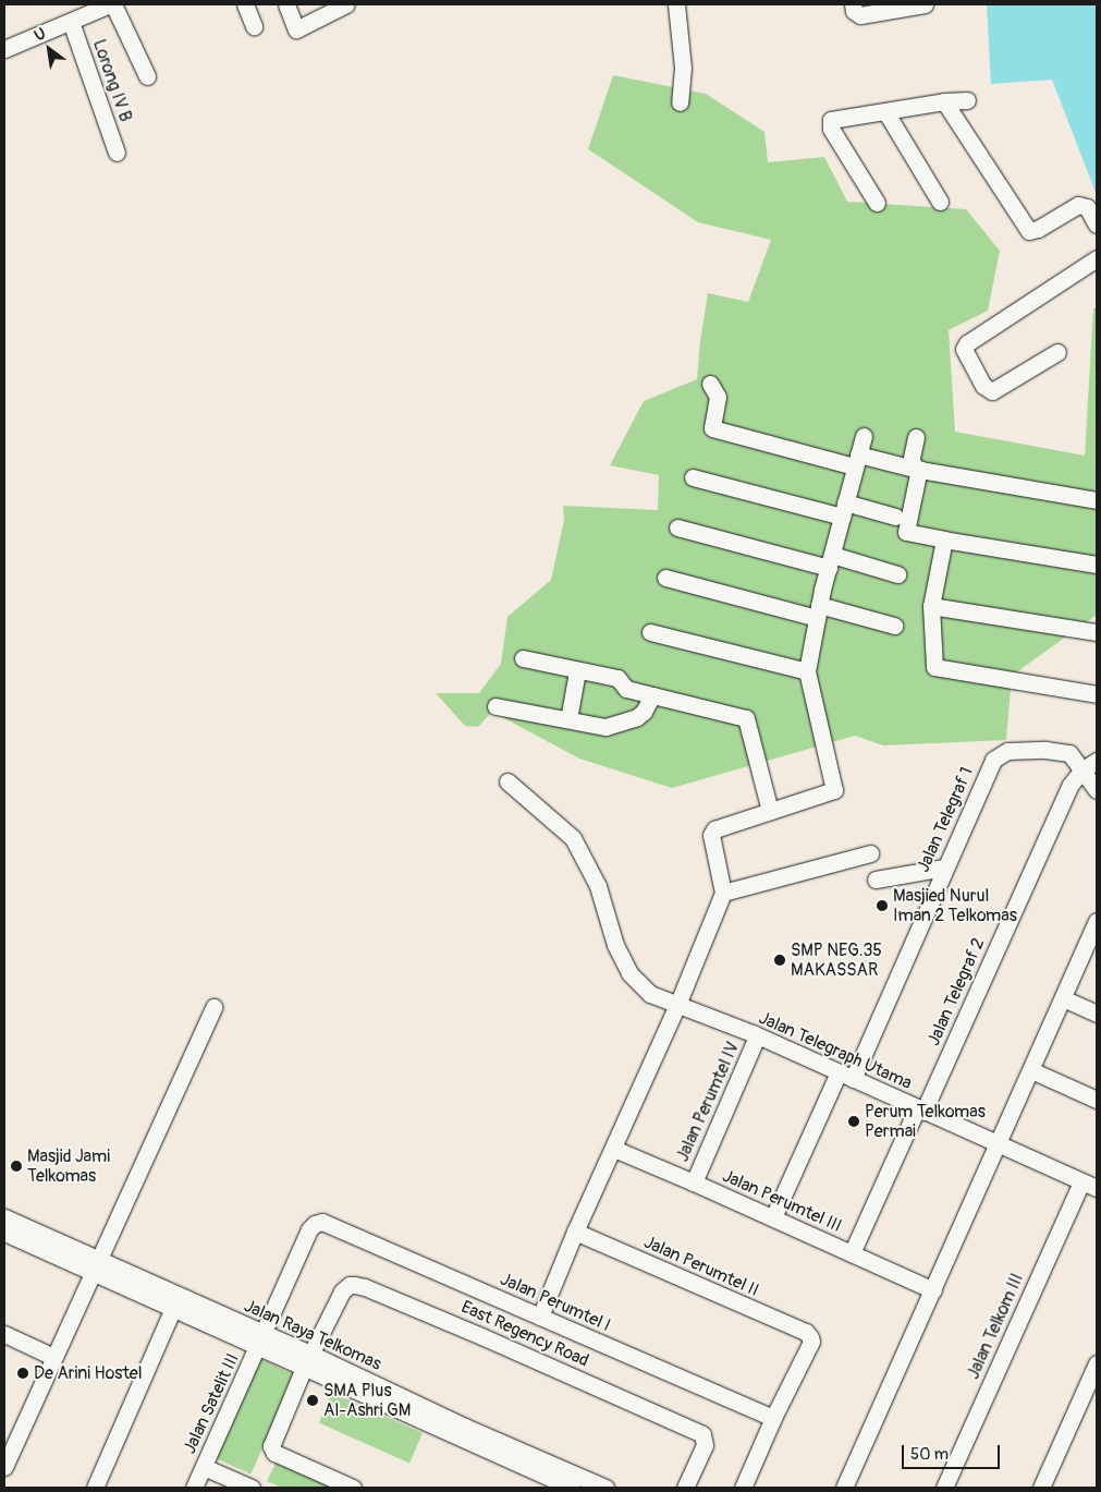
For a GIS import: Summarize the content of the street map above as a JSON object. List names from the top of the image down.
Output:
{
  "streets": {
    "street": [
      "Lorong IV B",
      "Jalan Telegraf 1",
      "Jalan Telegraf 2",
      "Jalan Telegraph Utama",
      "Jalan Perumtel IV",
      "Jalan Perumtel III",
      "Jalan Perumtel II",
      "Jalan Perumtel I",
      "Jalan Telkom III",
      "East Regency Road",
      "Jalan Raya Telkomas",
      "Jalan Satelit III"
    ]
  },
  "crossings": [
    ["Jalan Telegraf 1", "Jalan Telegraf 2"],
    ["Jalan Telegraf 1", "Jalan Telegraph Utama"],
    ["Jalan Telegraf 1", "Jalan Perumtel III"],
    ["Jalan Telegraf 2", "Jalan Telegraph Utama"],
    ["Jalan Telegraf 2", "Jalan Perumtel III"],
    ["Jalan Telegraph Utama", "Jalan Perumtel IV"],
    ["Jalan Telegraph Utama", "Jalan Telkom III"],
    ["Jalan Perumtel IV", "Jalan Perumtel III"],
    ["Jalan Perumtel II", "Jalan Perumtel I"],
    ["Jalan Perumtel I", "Jalan Satelit III"],
    ["East Regency Road", "Jalan Raya Telkomas"],
    ["Jalan Raya Telkomas", "Jalan Satelit III"]
  ],
  "places": [
    "Masjied Nurul Iman 2 Telkomas",
    "SMP NEG.35 MAKASSAR",
    "Perum Telkomas Permai",
    "Masjid Jami Telkomas",
    "De Arini Hostel",
    "SMA Plus Al-Ashri GM"
  ],
  "scale_bar": "50 m",
  "north": "top left"
}
